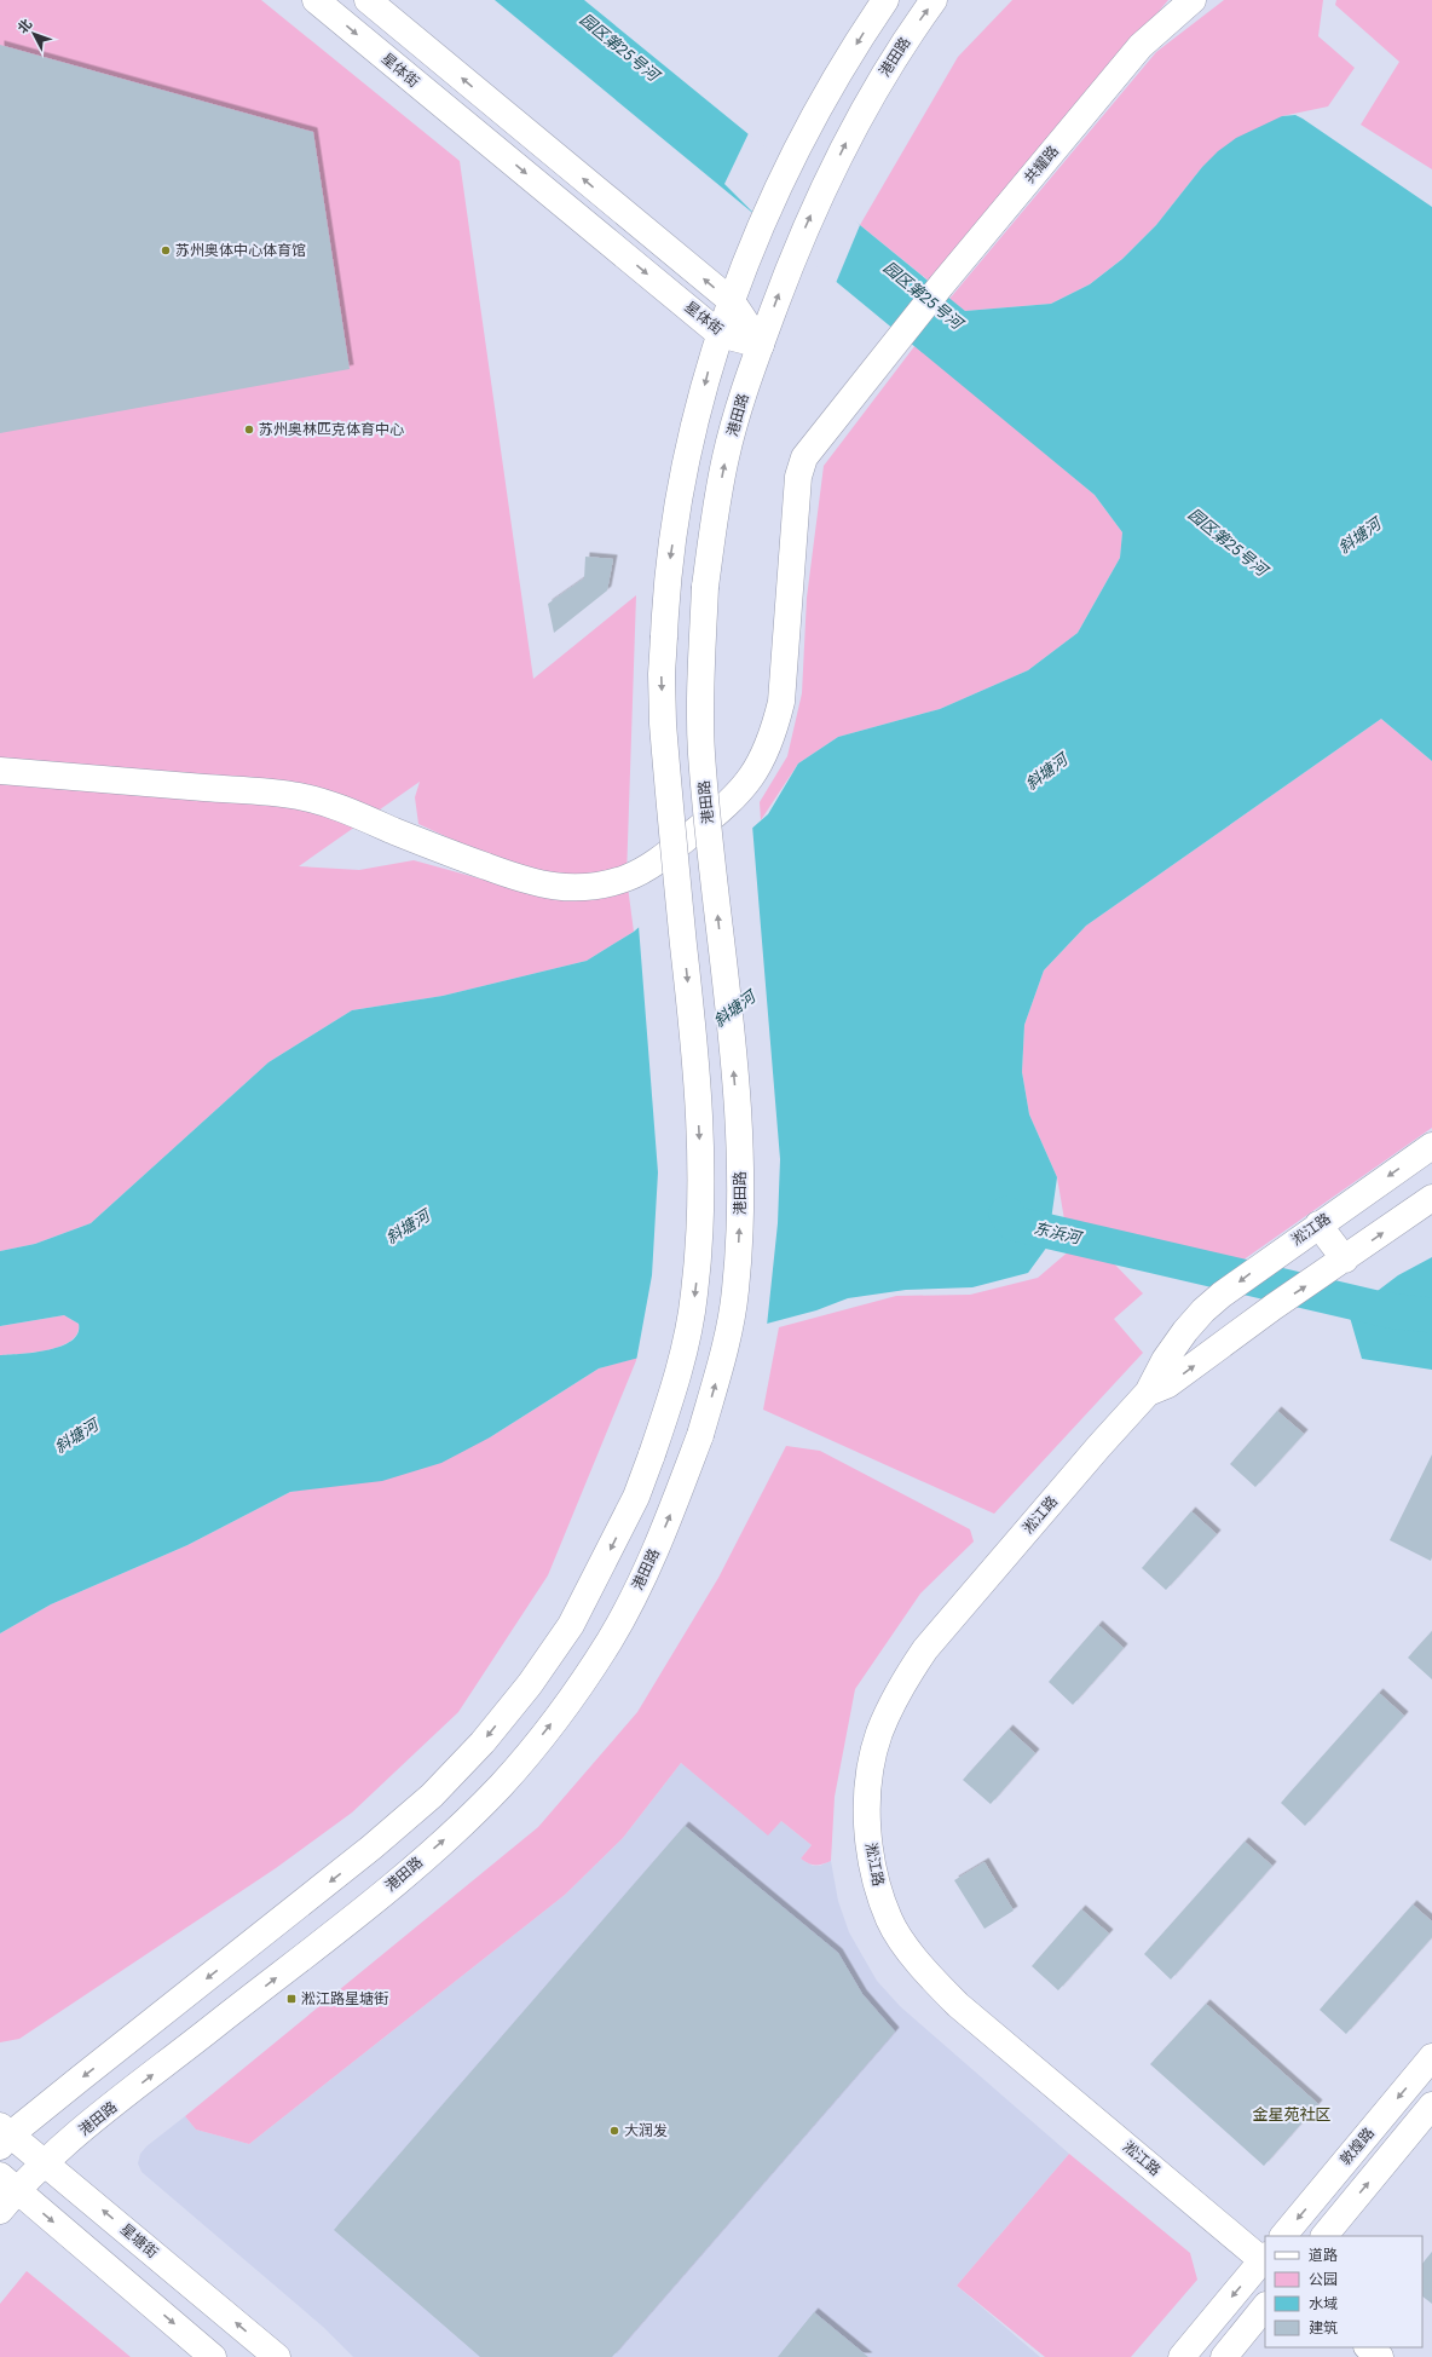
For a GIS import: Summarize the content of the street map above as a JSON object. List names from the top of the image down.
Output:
{
  "streets": {
    "main road": [
      "港田路",
      "星体街",
      "共耀路",
      "淞江路",
      "敦煌路",
      "星塘街"
    ]
  },
  "crossings": [
    ["港田路", "星体街"],
    ["港田路", "星塘街"]
  ],
  "districts": ["金星苑社区"],
  "water": ["园区第25号河", "斜塘河", "东浜河"],
  "places": {
    "other": ["苏州奥体中心体育馆", "苏州奥林匹克体育中心", "大润发"],
    "transit": ["淞江路星塘街"]
  },
  "legend": [
    "道路",
    "公园",
    "水域",
    "建筑"
  ],
  "north": "top left"
}
